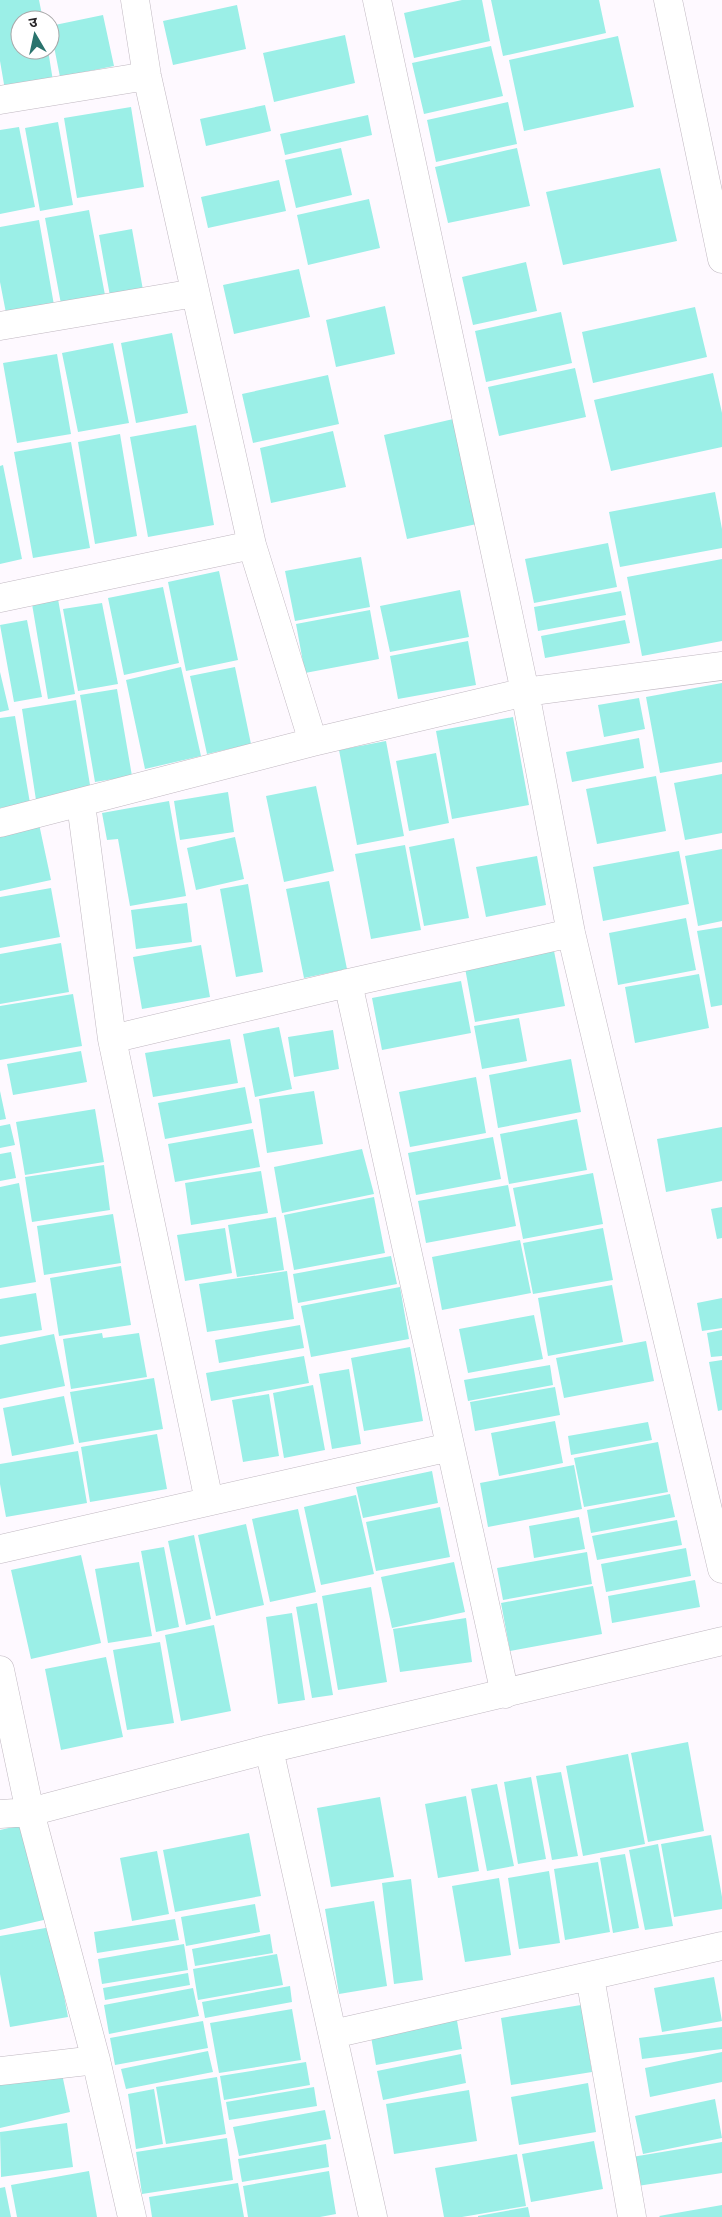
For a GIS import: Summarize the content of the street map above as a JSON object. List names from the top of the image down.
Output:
{
  "north": "top"
}
